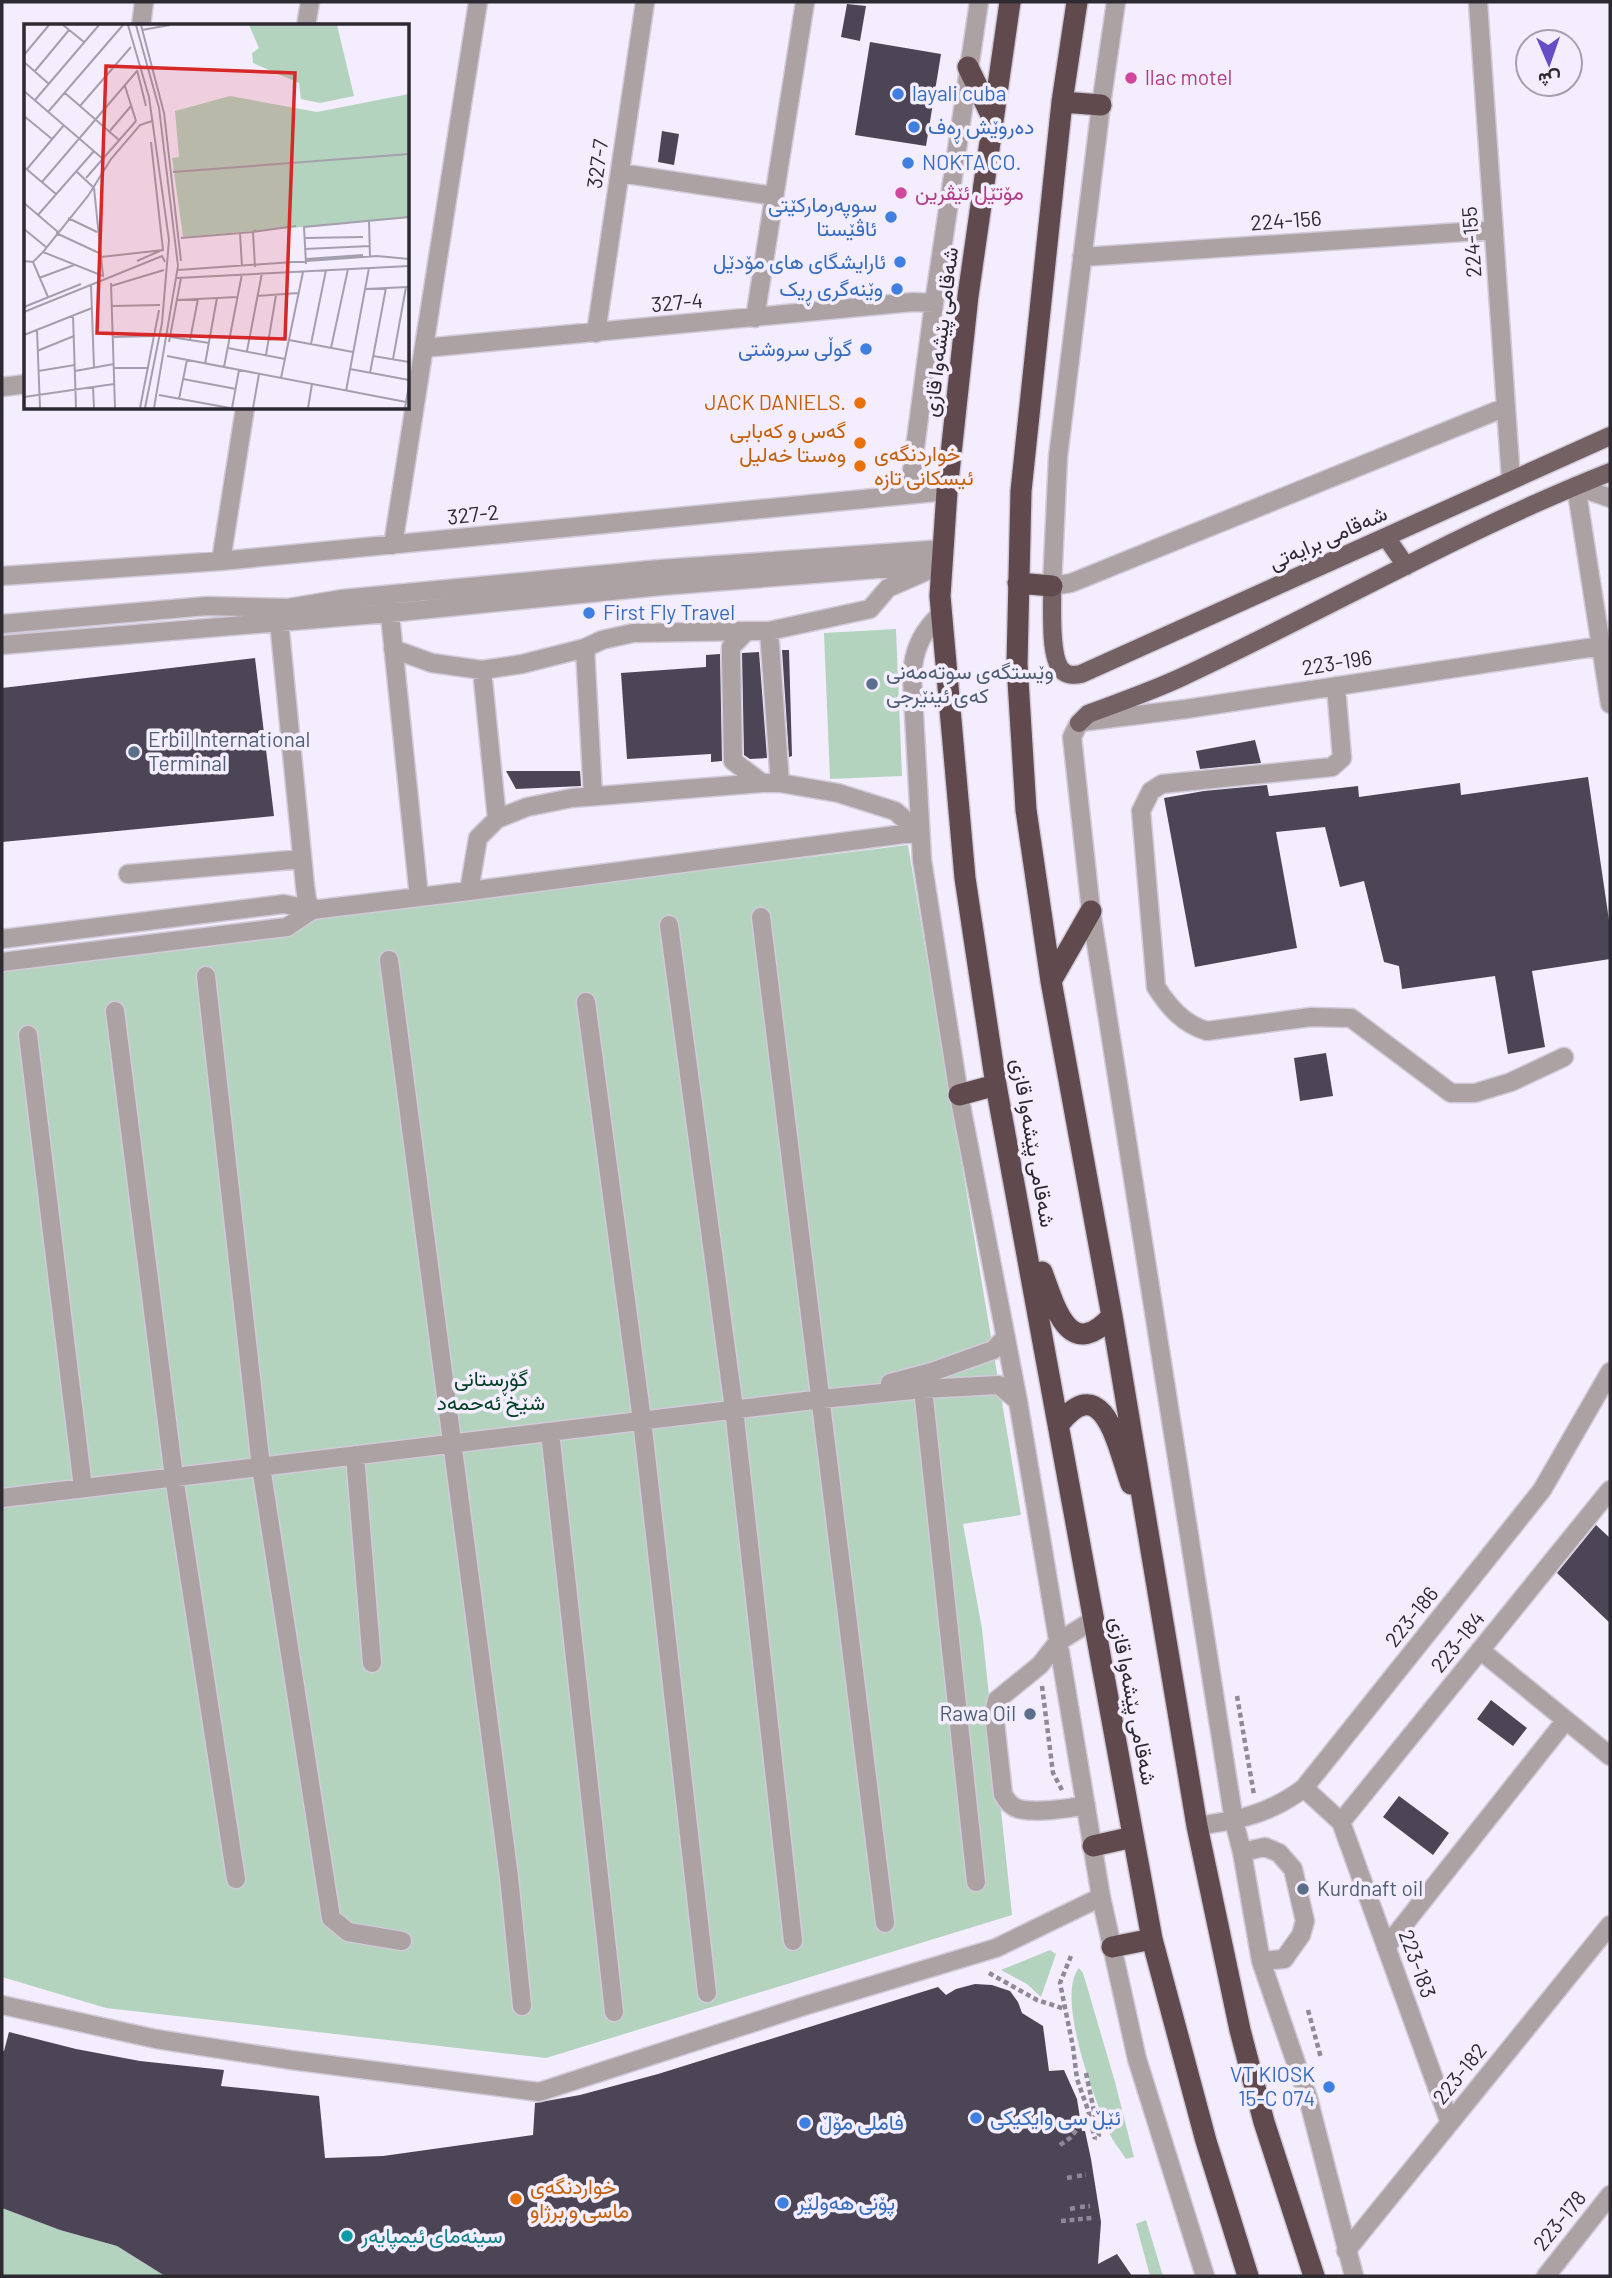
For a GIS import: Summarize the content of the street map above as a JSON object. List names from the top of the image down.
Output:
{
  "streets": {
    "highway": ["شەقامی پێشەوا قازی"],
    "main road": ["شەقامی برایەتی"],
    "street": [
      "327-7",
      "224-156",
      "224-155",
      "327-4",
      "327-2",
      "223-196",
      "223-186",
      "223-184",
      "223-183",
      "223-182",
      "223-178"
    ]
  },
  "crossings": [
    ["327-7", "327-4"],
    ["224-156", "224-155"],
    ["224-155", "شەقامی برایەتی"],
    ["شەقامی پێشەوا قازی", "327-2"],
    ["شەقامی پێشەوا قازی", "223-186"],
    ["223-184", "223-183"],
    ["223-183", "223-182"]
  ],
  "parks": ["گۆڕستانی شێخ ئەحمەد"],
  "places": [
    "llac motel",
    "layali cuba",
    "دەروێش ڕەف",
    "NOKTA CO.",
    "مۆتێل ئێڤرین",
    "سوپەرمارکێتی ئاڤێستا",
    "ئارایشگای های مۆدێل",
    "وێنەگری ڕیک",
    "گوڵی سروشتی",
    "JACK DANIELS.",
    "گەس و کەبابی وەستا خەلیل",
    "خواردنگەی ئیسکانی تازە",
    "First Fly Travel",
    "وێستگەی سوتەمەنی کەی ئینێرجی",
    "Erbil International Terminal",
    "Rawa Oil",
    "Kurdnaft oil",
    "VT KIOSK 15-C 074",
    "ئێڵ سی وایکیکی",
    "فاملی مۆڵ",
    "خواردنگەی ماسی و برژاو",
    "پۆنی هەولێر",
    "سینەمای ئیمپایەر"
  ],
  "north": "bottom"
}
